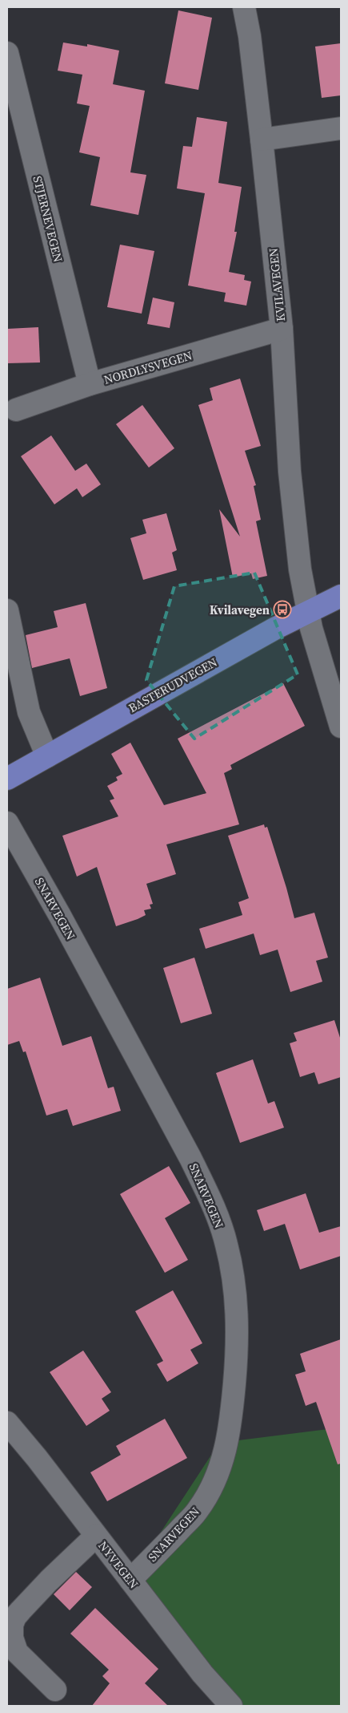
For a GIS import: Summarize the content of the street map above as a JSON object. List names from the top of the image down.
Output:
{
  "streets": {
    "main road": ["BASTERUDVEGEN"],
    "street": [
      "STJERNEVEGEN",
      "KVILAVEGEN",
      "NORDLYSVEGEN",
      "SNARVEGEN",
      "NYVEGEN"
    ]
  },
  "crossings": [
    ["STJERNEVEGEN", "NORDLYSVEGEN"],
    ["KVILAVEGEN", "NORDLYSVEGEN"],
    ["KVILAVEGEN", "BASTERUDVEGEN"],
    ["SNARVEGEN", "NYVEGEN"]
  ],
  "places": {
    "bus stop": ["Kvilavegen"]
  }
}
